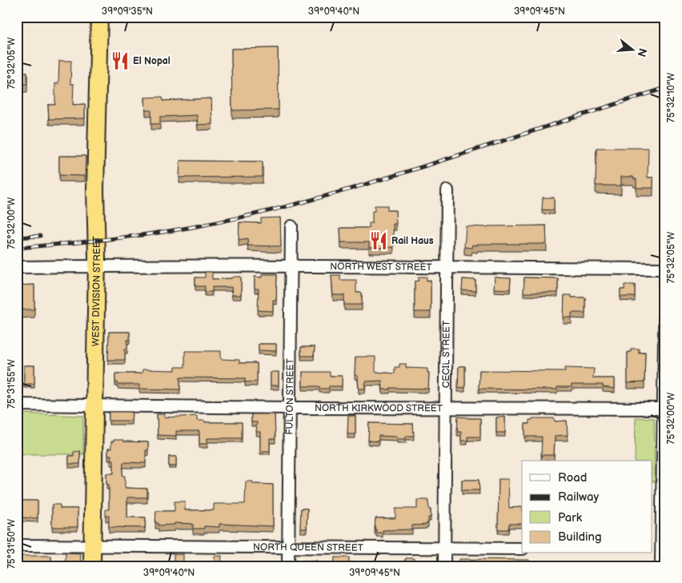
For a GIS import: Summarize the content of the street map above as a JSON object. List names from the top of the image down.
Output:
{
  "streets": {
    "highway": ["WEST DIVISION STREET"],
    "street": [
      "NORTH WEST STREET",
      "CECIL STREET",
      "FULTON STREET",
      "NORTH KIRKWOOD STREET",
      "NORTH QUEEN STREET"
    ]
  },
  "crossings": [
    ["NORTH WEST STREET", "WEST DIVISION STREET"],
    ["NORTH WEST STREET", "CECIL STREET"],
    ["NORTH WEST STREET", "FULTON STREET"],
    ["WEST DIVISION STREET", "NORTH KIRKWOOD STREET"],
    ["WEST DIVISION STREET", "NORTH QUEEN STREET"],
    ["CECIL STREET", "NORTH KIRKWOOD STREET"],
    ["CECIL STREET", "NORTH QUEEN STREET"],
    ["FULTON STREET", "NORTH KIRKWOOD STREET"],
    ["FULTON STREET", "NORTH QUEEN STREET"]
  ],
  "places": {
    "restaurant": ["El Nopal", "Rail Haus"]
  },
  "legend": [
    "Road",
    "Railway",
    "Park",
    "Building"
  ],
  "north": "right",
  "coordinates": [
    "39°09'35\"N",
    "39°09'40\"N",
    "39°09'45\"N",
    "75°32'05\"W",
    "75°32'10\"W",
    "75°32'00\"W",
    "75°31'55\"W",
    "75°31'50\"W"
  ]
}
